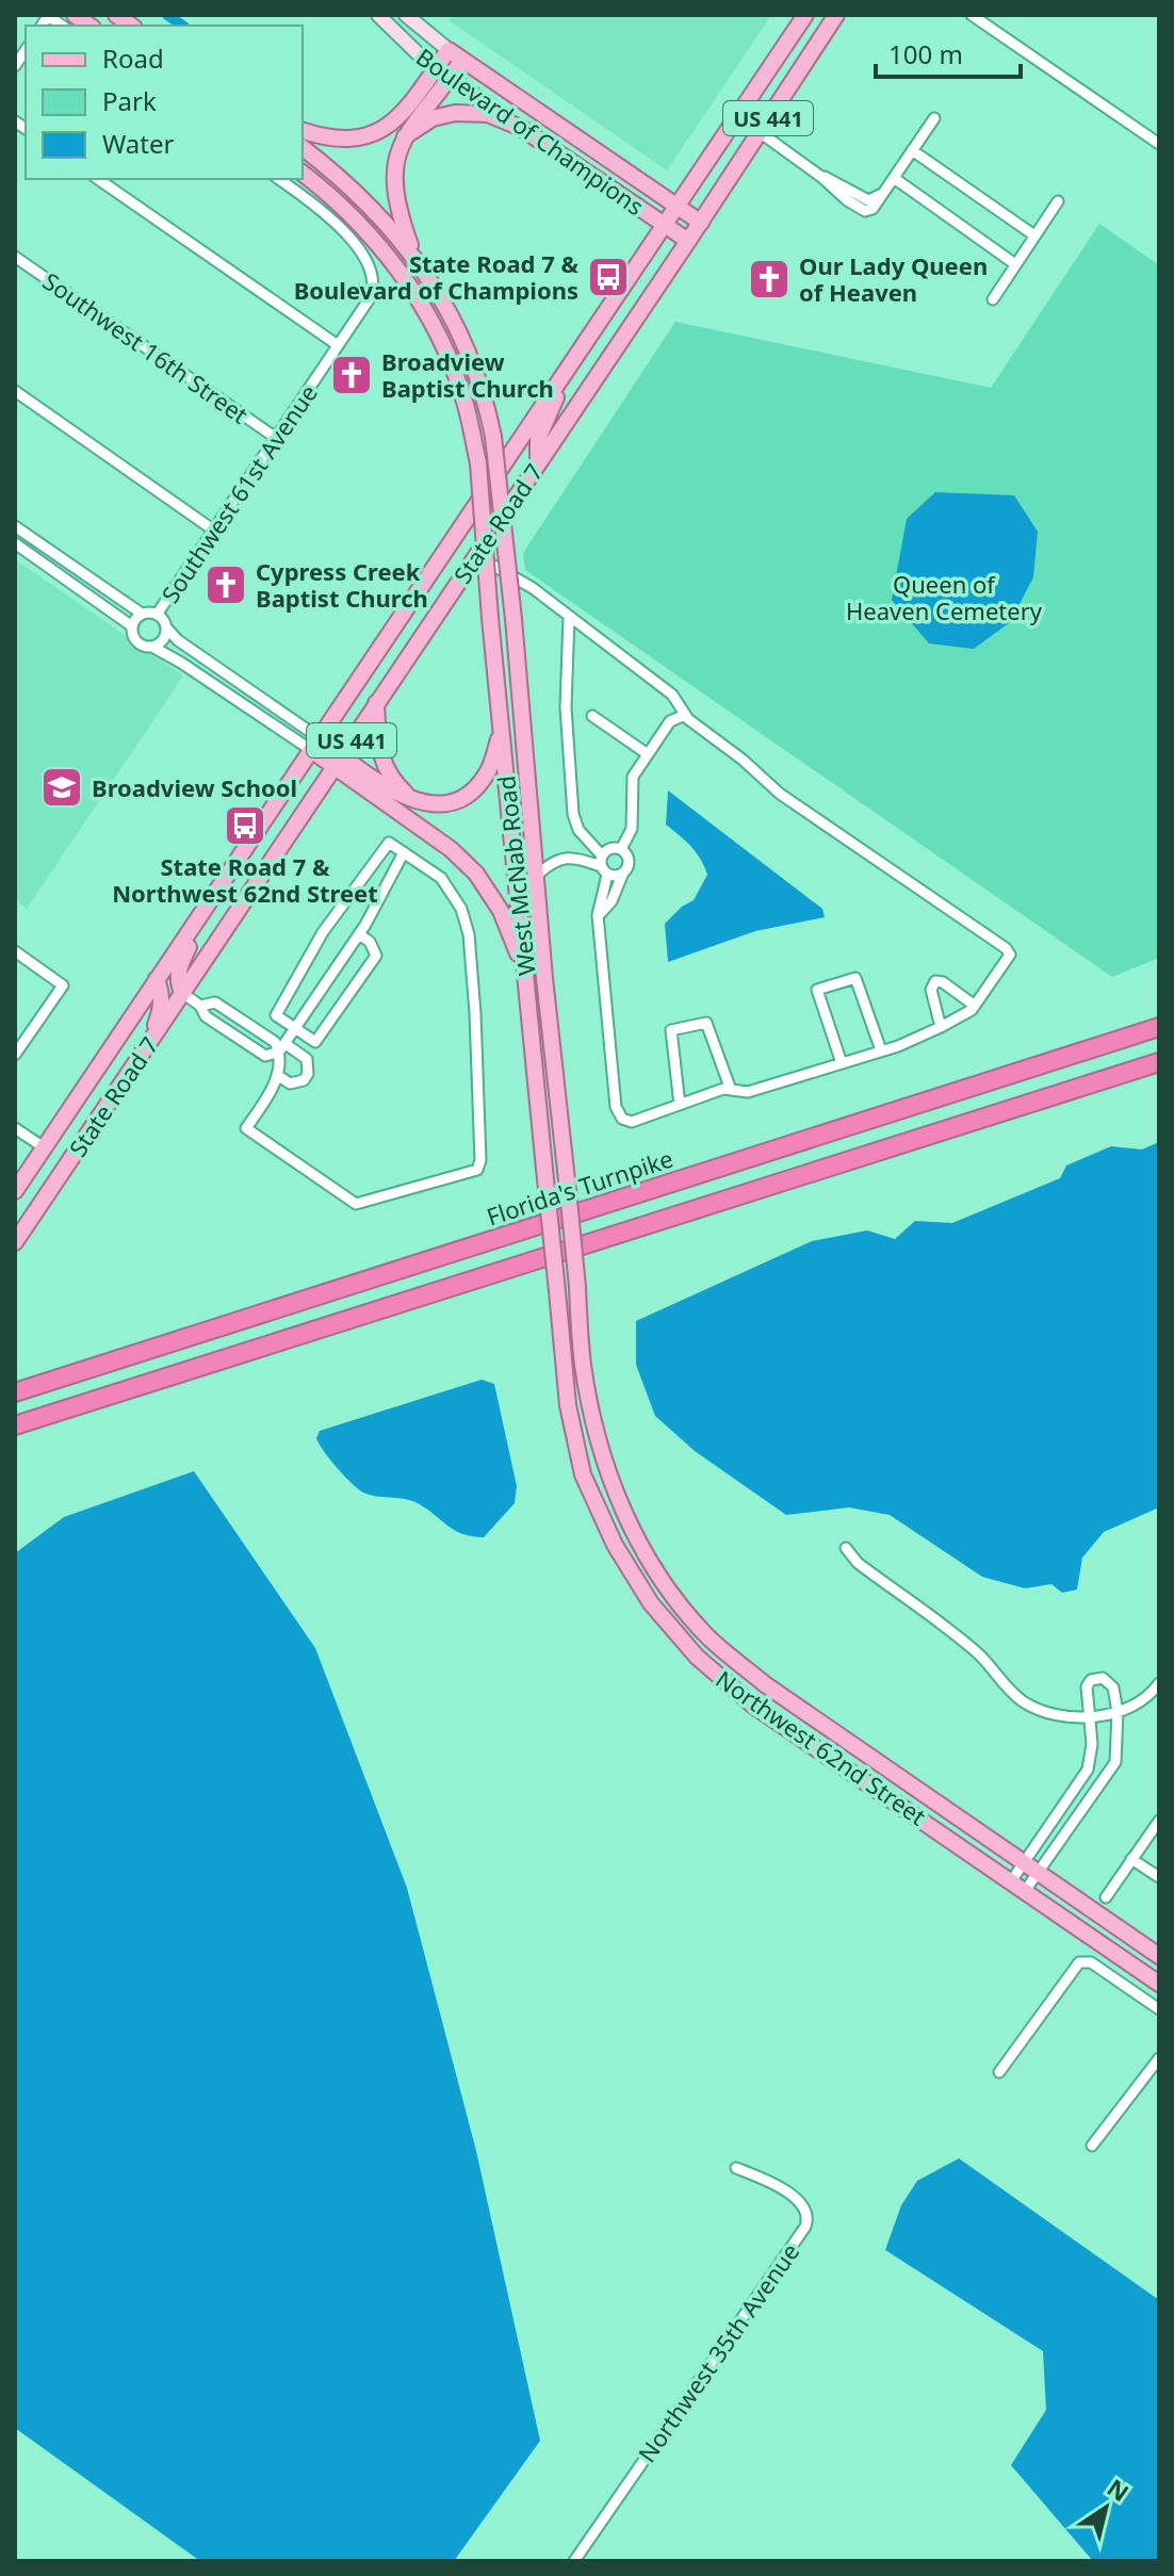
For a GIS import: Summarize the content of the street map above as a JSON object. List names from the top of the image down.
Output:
{
  "streets": {
    "highway": ["Florida's Turnpike"],
    "main road": [
      "US 441",
      "Boulevard of Champions",
      "State Road 7",
      "West McNab Road",
      "Northwest 62nd Street"
    ],
    "street": ["Southwest 16th Street", "Southwest 61st Avenue", "Northwest 35th Avenue"]
  },
  "crossings": [
    ["Boulevard of Champions", "State Road 7"],
    ["Southwest 16th Street", "Southwest 61st Avenue"],
    ["West McNab Road", "Northwest 62nd Street"]
  ],
  "parks": ["Queen of Heaven Cemetery"],
  "places": {
    "bus stop": ["State Road 7 & Boulevard of Champions", "State Road 7 & Northwest 62nd Street"],
    "church": ["Our Lady Queen of Heaven", "Broadview Baptist Church", "Cypress Creek Baptist Church"],
    "school or university": ["Broadview School"]
  },
  "legend": ["Road", "Park", "Water"],
  "scale_bar": "100 m",
  "north": "top right"
}
